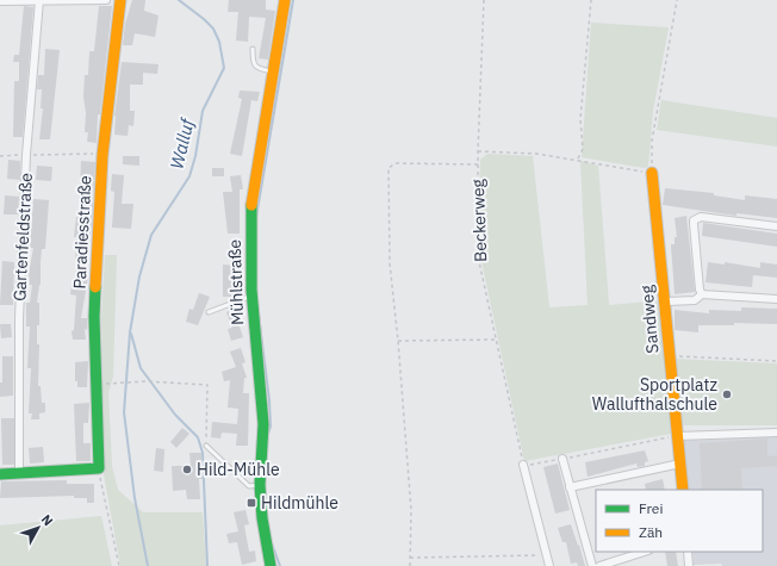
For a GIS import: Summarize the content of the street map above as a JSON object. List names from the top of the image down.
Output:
{
  "streets": {
    "street": [
      "Paradiesstraße",
      "Gartenfeldstraße",
      "Mühlstraße",
      "Sandweg"
    ],
    "path": ["Beckerweg"]
  },
  "water": ["Walluf"],
  "places": {
    "other": ["Sportplatz Wallufthalschule", "Hild-Mühle"],
    "transit": ["Hildmühle"]
  },
  "legend": ["Frei", "Zäh"],
  "north": "top right"
}
